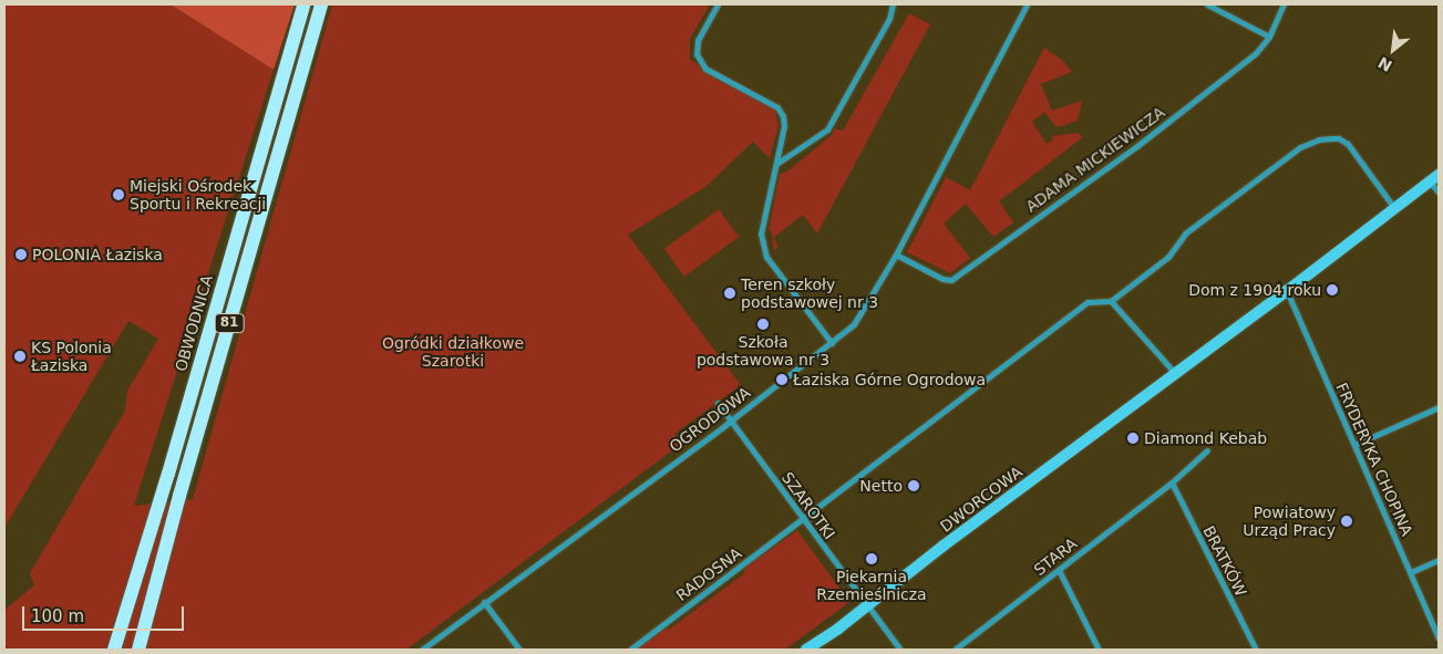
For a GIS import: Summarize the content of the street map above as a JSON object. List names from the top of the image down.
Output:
{
  "streets": {
    "main road": ["OBWODNICA", "81"],
    "street": [
      "ADAMA MICKIEWICZA",
      "OGRODOWA",
      "FRYDERYKA CHOPINA",
      "DWORCOWA",
      "SZAROTKI",
      "STARA",
      "BRATKÓW",
      "RADOSNA"
    ]
  },
  "crossings": [
    ["ADAMA MICKIEWICZA", "OGRODOWA"],
    ["OGRODOWA", "SZAROTKI"],
    ["FRYDERYKA CHOPINA", "DWORCOWA"],
    ["DWORCOWA", "SZAROTKI"],
    ["SZAROTKI", "RADOSNA"],
    ["STARA", "BRATKÓW"]
  ],
  "parks": ["Ogródki działkowe Szarotki"],
  "places": [
    "Miejski Ośrodek Sportu i Rekreacji",
    "POLONIA Łaziska",
    "Dom z 1904 roku",
    "Teren szkoły podstawowej nr 3",
    "Szkoła podstawowa nr 3",
    "KS Polonia Łaziska",
    "Łaziska Górne Ogrodowa",
    "Diamond Kebab",
    "Netto",
    "Powiatowy Urząd Pracy",
    "Piekarnia Rzemieślnicza"
  ],
  "scale_bar": "100 m",
  "north": "bottom left"
}
